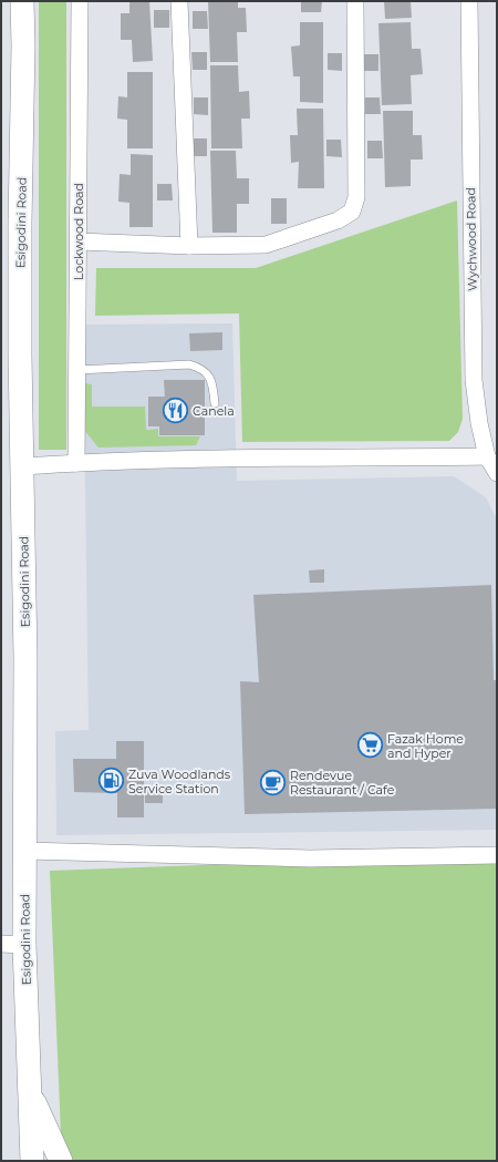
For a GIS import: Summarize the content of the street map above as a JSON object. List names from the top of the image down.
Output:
{
  "streets": {
    "main road": ["Esigodini Road"],
    "street": ["Lockwood Road", "Wychwood Road"]
  },
  "places": {
    "restaurant": ["Canela"],
    "supermarket": ["Fazak Home and Hyper"],
    "fuel station": ["Zuva Woodlands Service Station"],
    "cafe": ["Rendevue Restaurant / Cafe"]
  }
}
